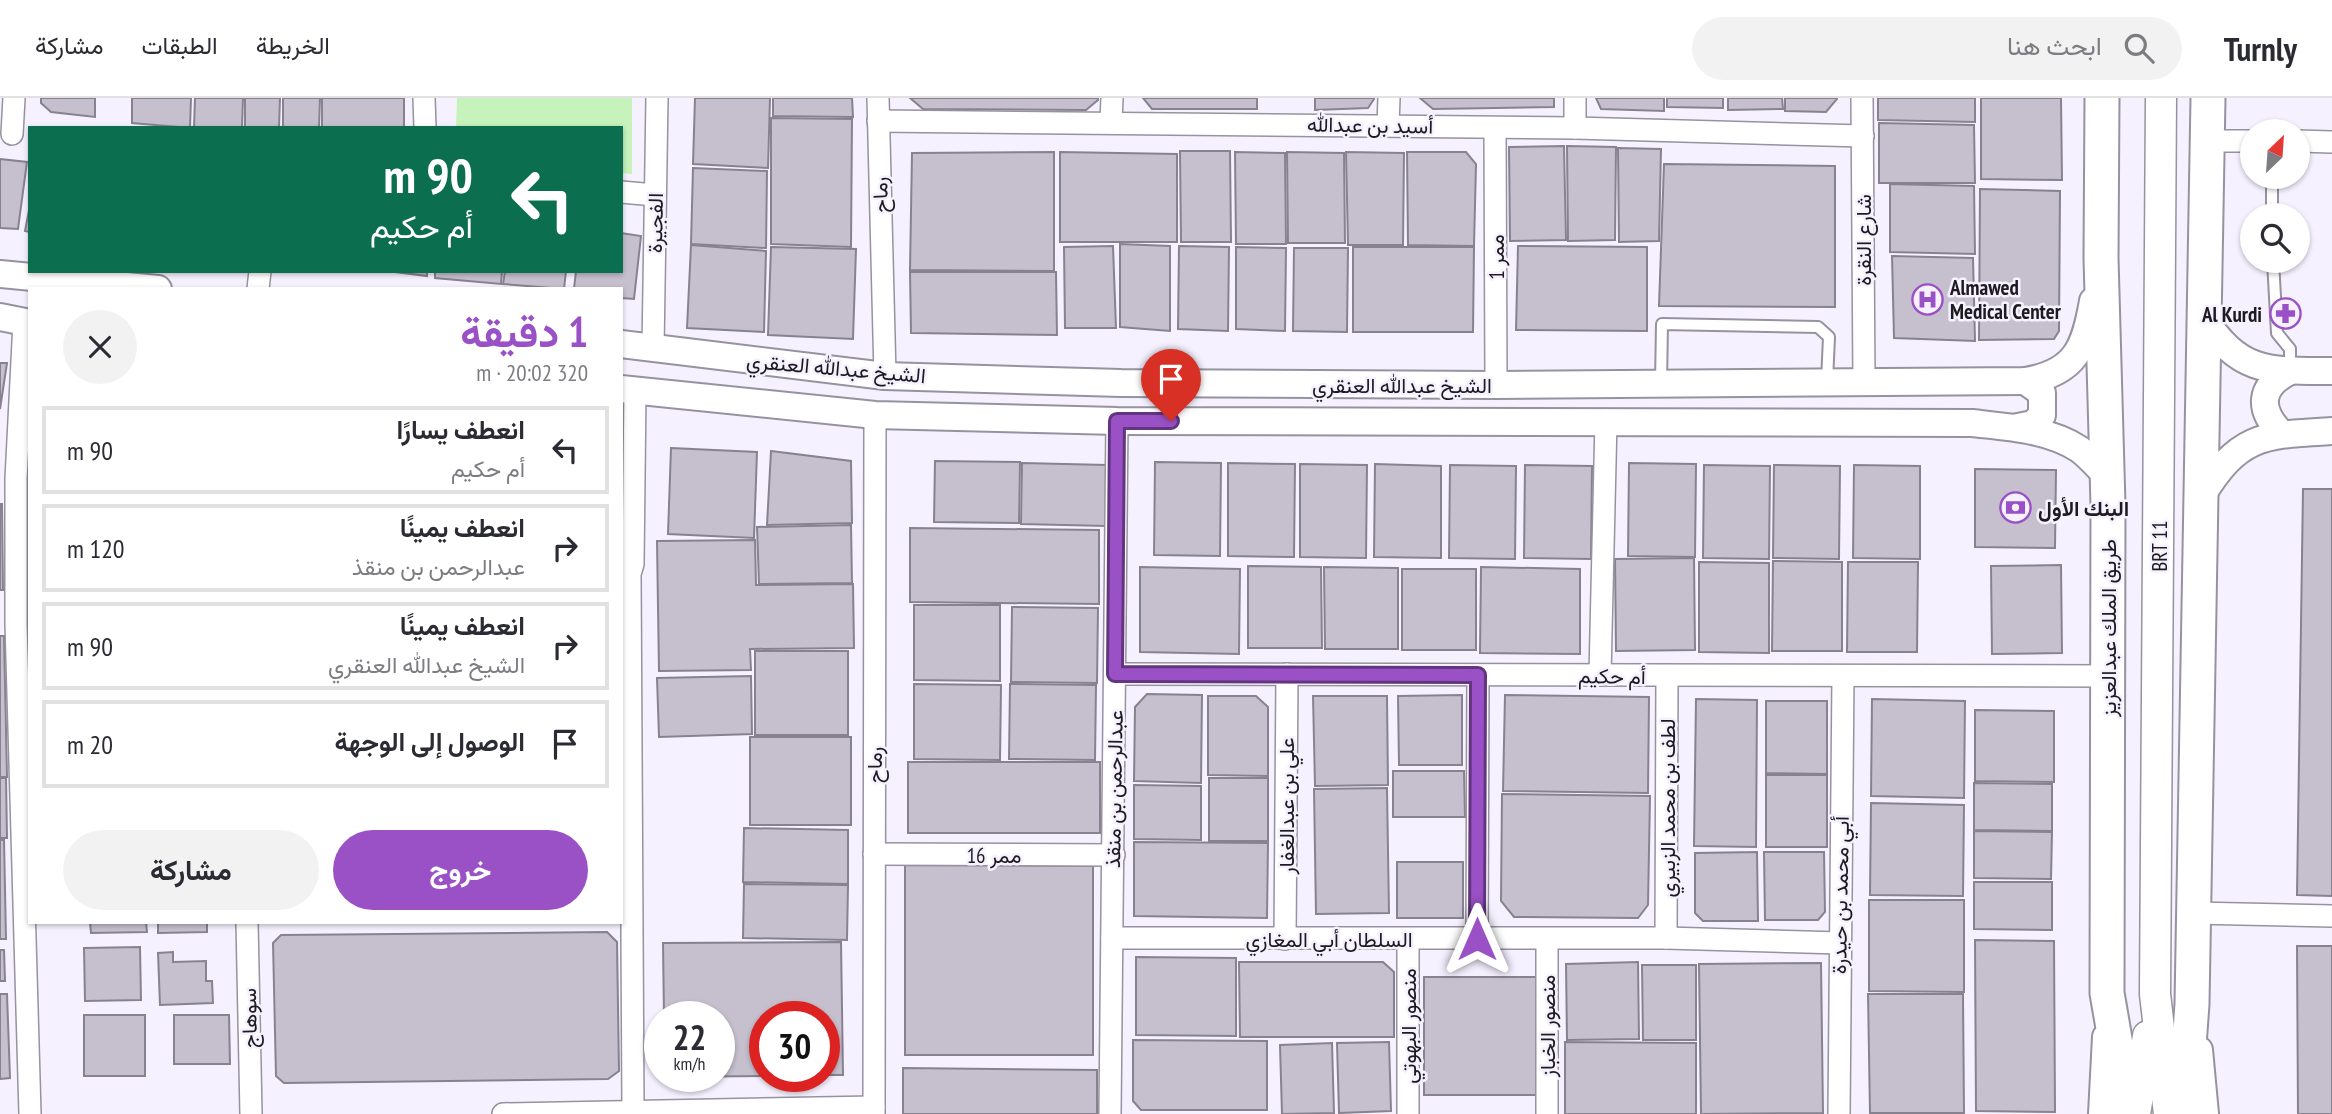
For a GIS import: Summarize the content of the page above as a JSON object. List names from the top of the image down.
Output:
{
  "streets": {
    "main road": ["BRT 11", "طريق الملك عبدالعزيز"],
    "street": [
      "أسيد بن عبدالله",
      "رماح",
      "الفجيرة",
      "شارع النقرة",
      "ممر 1",
      "الشيخ عبدالله العنقري",
      "أم حكيم",
      "عبدالرحمن بن منقذ",
      "علي بن عبدالغفار",
      "لطف بن محمد الزبيري",
      "ممر 16",
      "أبي محمد بن حيدرة",
      "السلطان أبي المغازي",
      "سوهاج",
      "منصور البهوتي",
      "منصور الخباز"
    ]
  },
  "crossings": [
    ["أسيد بن عبدالله", "رماح"],
    ["أسيد بن عبدالله", "شارع النقرة"],
    ["أسيد بن عبدالله", "ممر 1"],
    ["رماح", "الشيخ عبدالله العنقري"],
    ["رماح", "ممر 16"],
    ["الفجيرة", "الشيخ عبدالله العنقري"],
    ["شارع النقرة", "الشيخ عبدالله العنقري"],
    ["ممر 1", "الشيخ عبدالله العنقري"],
    ["الشيخ عبدالله العنقري", "طريق الملك عبدالعزيز"],
    ["الشيخ عبدالله العنقري", "عبدالرحمن بن منقذ"],
    ["طريق الملك عبدالعزيز", "أم حكيم"],
    ["أم حكيم", "عبدالرحمن بن منقذ"],
    ["أم حكيم", "علي بن عبدالغفار"],
    ["أم حكيم", "لطف بن محمد الزبيري"],
    ["أم حكيم", "أبي محمد بن حيدرة"],
    ["عبدالرحمن بن منقذ", "ممر 16"],
    ["عبدالرحمن بن منقذ", "السلطان أبي المغازي"],
    ["علي بن عبدالغفار", "السلطان أبي المغازي"],
    ["لطف بن محمد الزبيري", "السلطان أبي المغازي"],
    ["أبي محمد بن حيدرة", "السلطان أبي المغازي"],
    ["السلطان أبي المغازي", "منصور البهوتي"],
    ["السلطان أبي المغازي", "منصور الخباز"]
  ],
  "places": {
    "hospital": ["Almawed Medical Center"],
    "pharmacy": ["Al Kurdi"],
    "bank": ["البنك الأول"]
  },
  "north": "top right",
  "page": {
    "header": "Turnly",
    "search": "ابحث هنا",
    "nav": ["الخريطة", "الطبقات", "مشاركة"],
    "turn": ["90 m", "أم حكيم"],
    "heading": ["1 دقيقة", "320 m · 20:02"],
    "list": [
      {
        "name": "انعطف يسارًا",
        "note": "أم حكيم",
        "value": "90 m"
      },
      {
        "name": "انعطف يمينًا",
        "note": "عبدالرحمن بن منقذ",
        "value": "120 m"
      },
      {
        "name": "انعطف يمينًا",
        "note": "الشيخ عبدالله العنقري",
        "value": "90 m"
      },
      {
        "name": "الوصول إلى الوجهة",
        "value": "20 m"
      }
    ],
    "buttons": ["خروج", "مشاركة"],
    "speed": "22 km/h",
    "limit": "30"
  }
}
